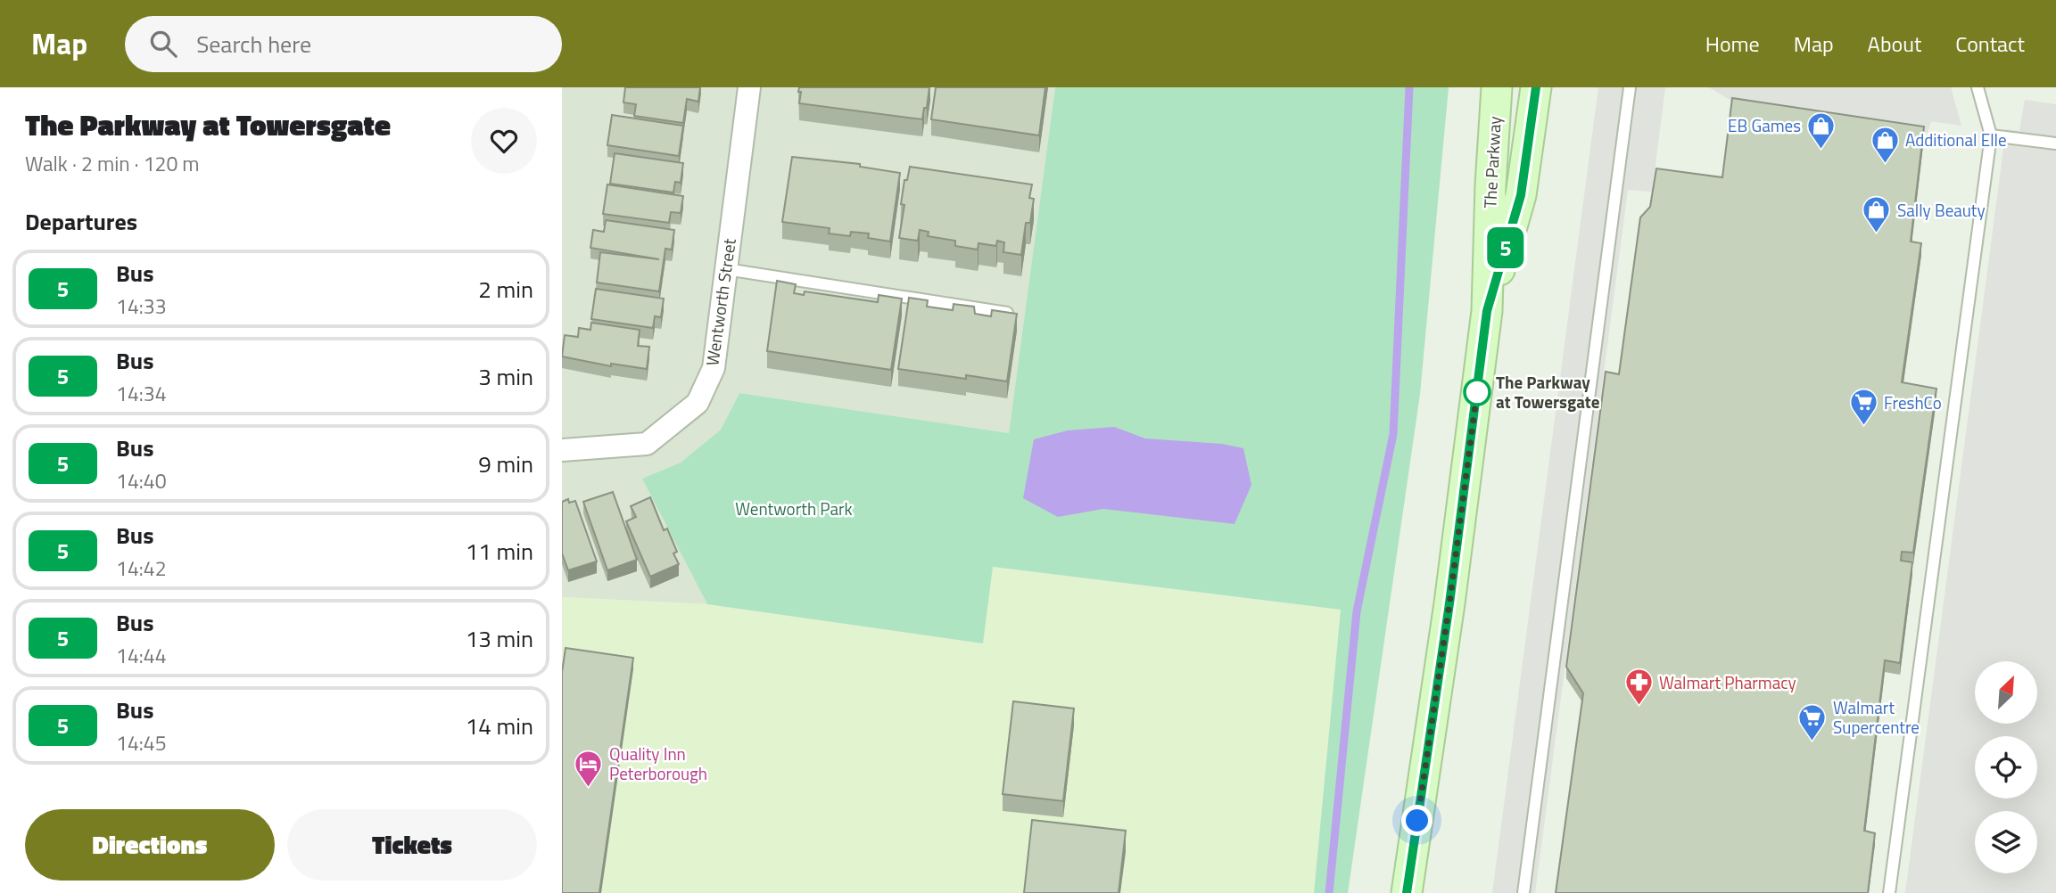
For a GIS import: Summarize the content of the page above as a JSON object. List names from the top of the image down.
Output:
{
  "streets": {
    "main road": ["The Parkway"],
    "street": ["Wentworth Street"]
  },
  "parks": ["Wentworth Park"],
  "places": {
    "shop": ["EB Games", "Additional Elle", "Sally Beauty"],
    "other": ["The Parkway at Towersgate"],
    "supermarket": ["FreshCo", "Walmart Supercentre"],
    "pharmacy": ["Walmart Pharmacy"],
    "hotel": ["Quality Inn Peterborough"]
  },
  "lines": ["bus line 5"],
  "north": "top right",
  "page": {
    "header": "Map",
    "search": "Search here",
    "nav": [
      "Home",
      "Map",
      "About",
      "Contact"
    ],
    "heading": [
      ["The Parkway at Towersgate", "Walk · 2 min · 120 m"],
      "Departures"
    ],
    "on_map": "5",
    "list": [
      {
        "mark": "5",
        "name": "Bus",
        "note": "14:33",
        "value": "2 min"
      },
      {
        "mark": "5",
        "name": "Bus",
        "note": "14:34",
        "value": "3 min"
      },
      {
        "mark": "5",
        "name": "Bus",
        "note": "14:40",
        "value": "9 min"
      },
      {
        "mark": "5",
        "name": "Bus",
        "note": "14:42",
        "value": "11 min"
      },
      {
        "mark": "5",
        "name": "Bus",
        "note": "14:44",
        "value": "13 min"
      },
      {
        "mark": "5",
        "name": "Bus",
        "note": "14:45",
        "value": "14 min"
      }
    ],
    "buttons": ["Directions", "Tickets"]
  }
}
